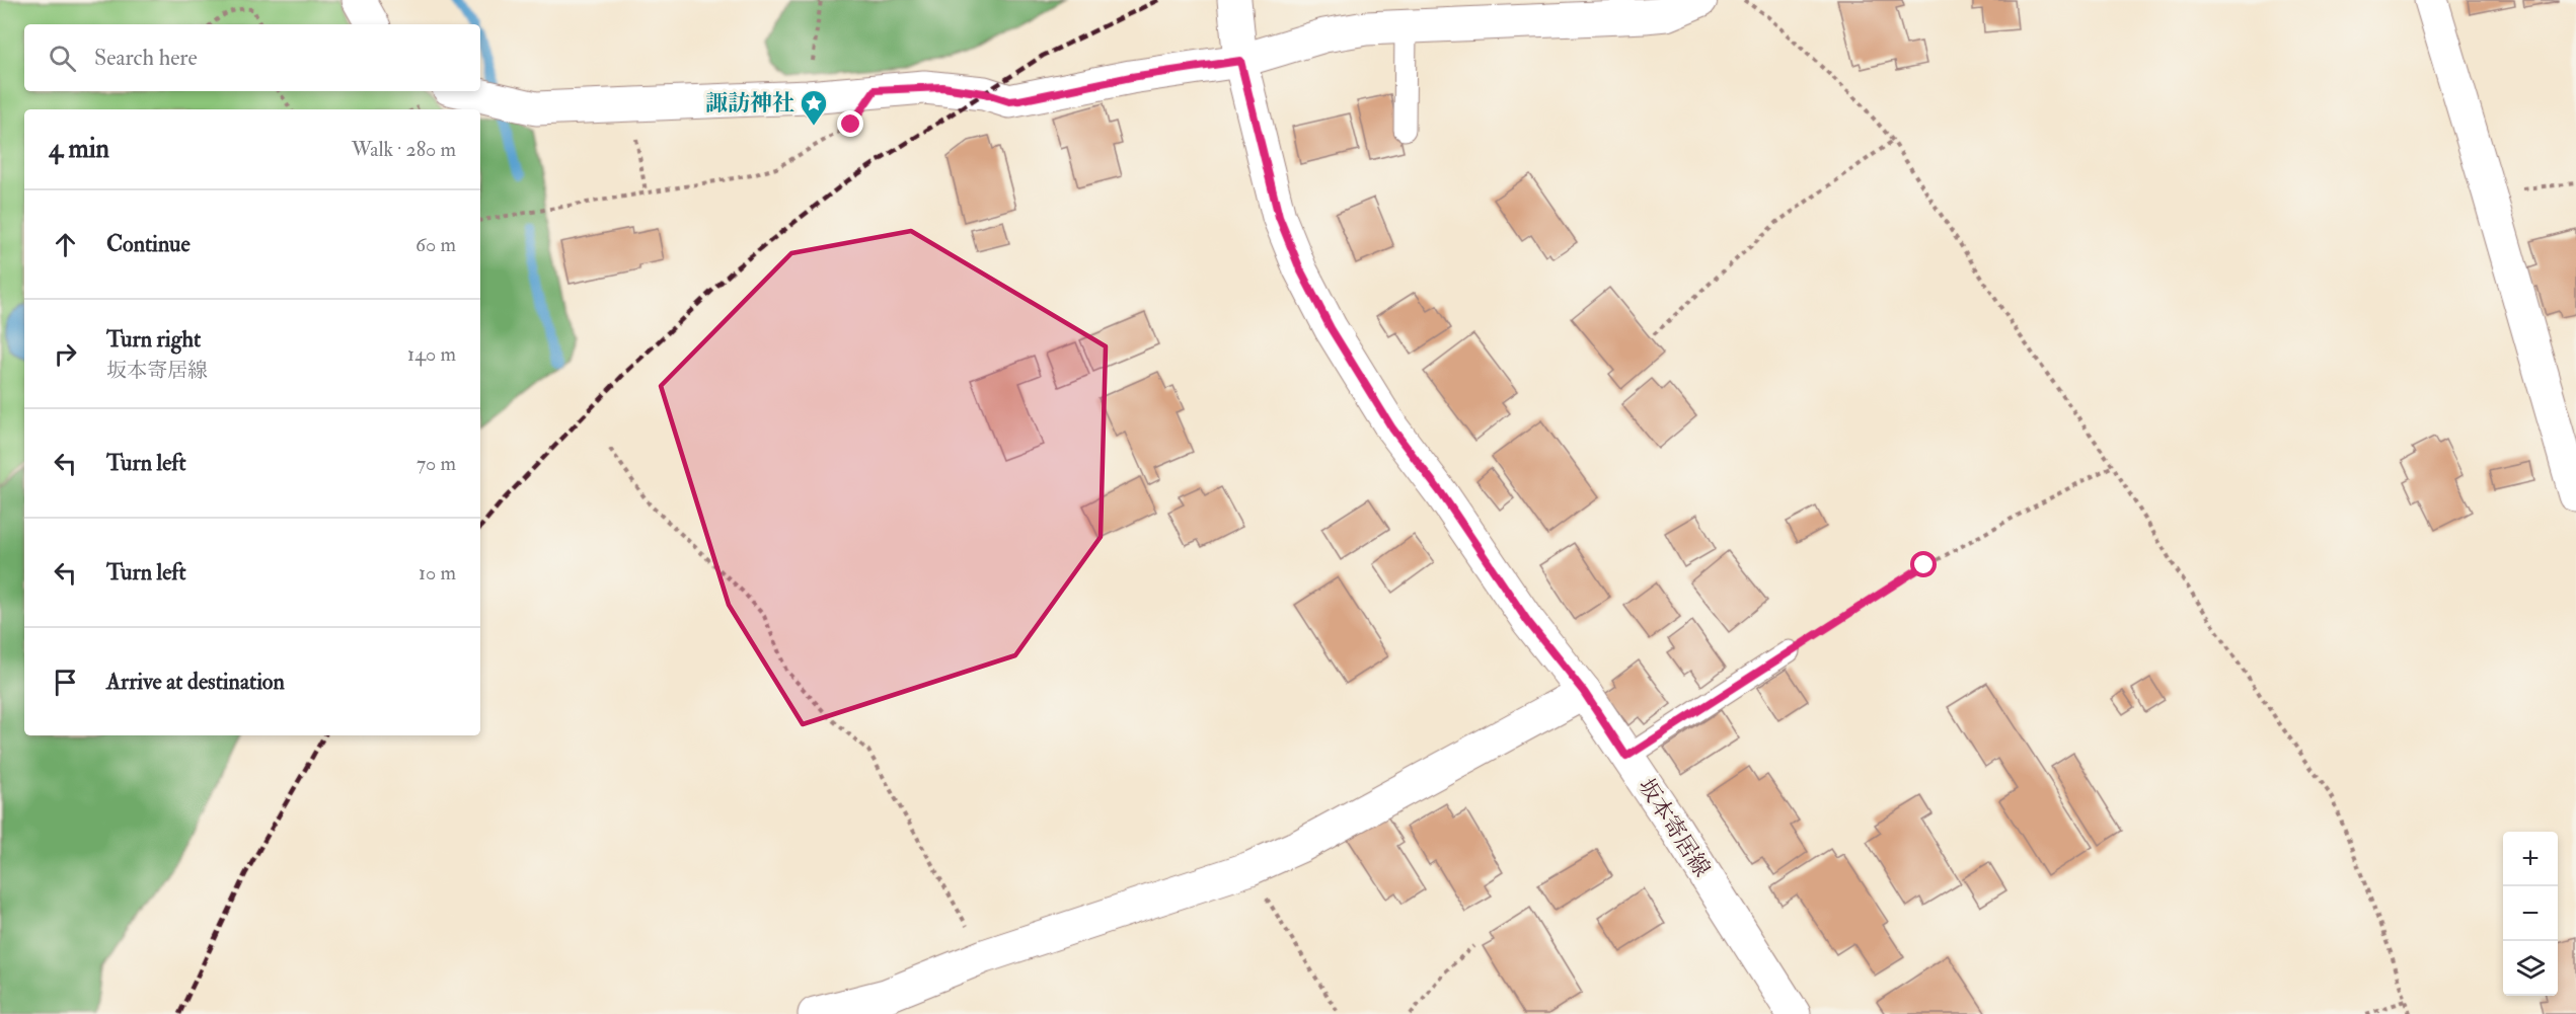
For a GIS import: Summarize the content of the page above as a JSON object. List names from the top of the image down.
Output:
{
  "streets": {
    "street": ["坂本寄居線"]
  },
  "places": {
    "place": ["諏訪神社"]
  },
  "page": {
    "search": "Search here",
    "heading": ["4 min", "Walk · 280 m"],
    "list": [
      ["Continue", "60 m"],
      ["Turn right", "坂本寄居線", "140 m"],
      ["Turn left", "70 m"],
      ["Turn left", "10 m"],
      "Arrive at destination"
    ],
    "map_buttons": ["+", "−"]
  }
}
